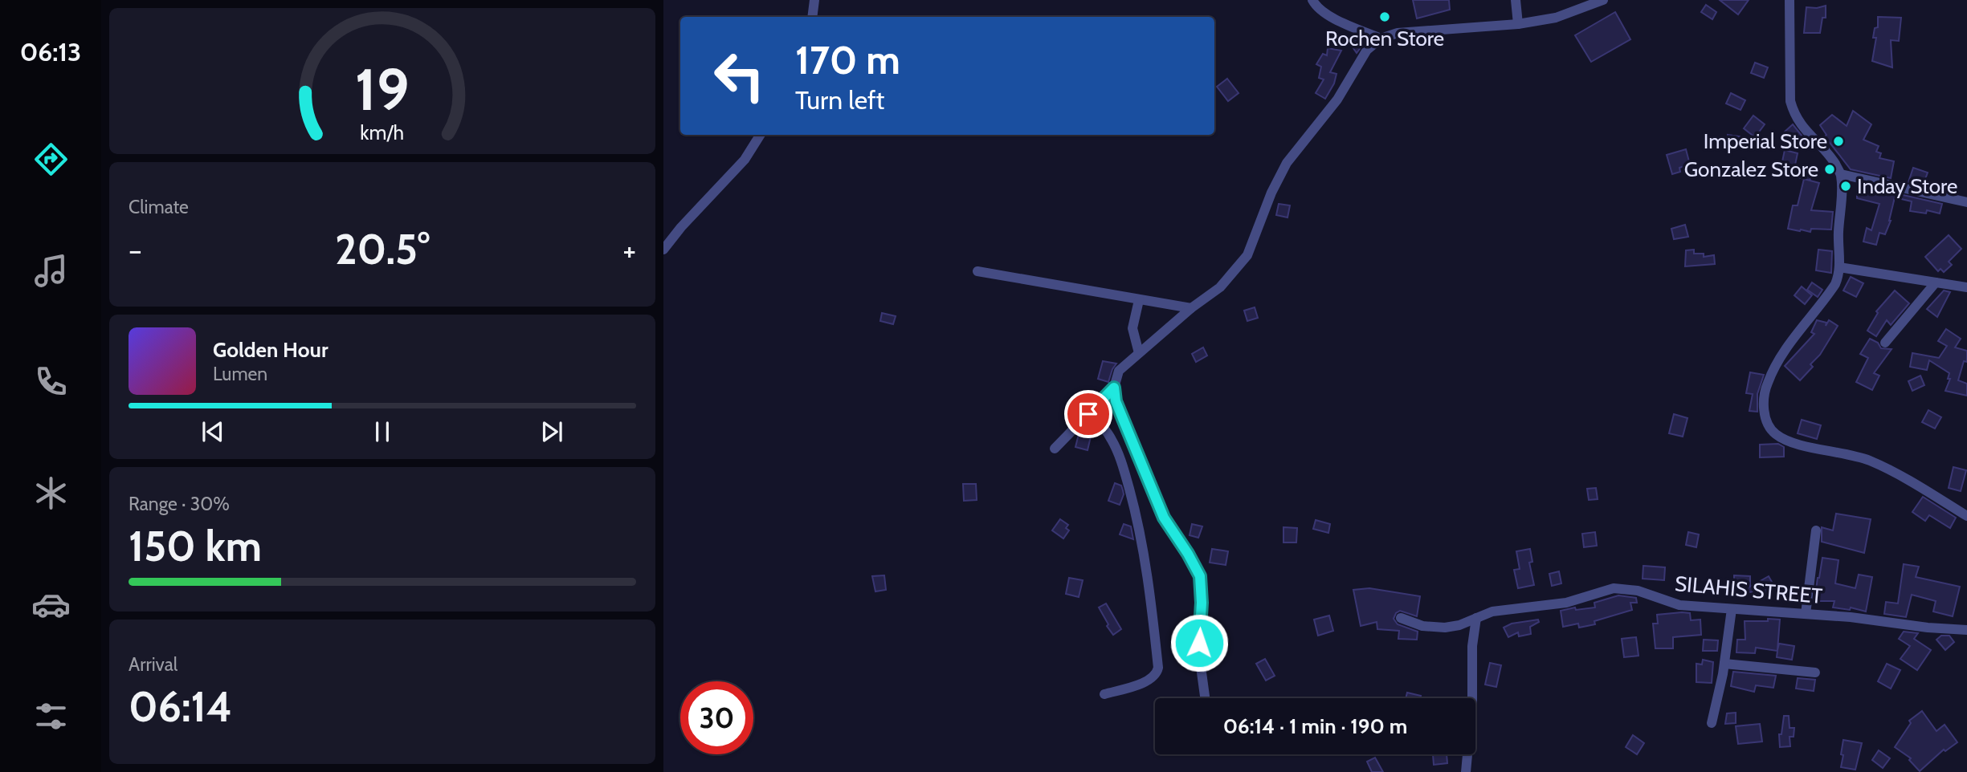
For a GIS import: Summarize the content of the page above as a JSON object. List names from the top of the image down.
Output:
{
  "streets": {
    "street": ["SILAHIS STREET"]
  },
  "places": [
    "Rochen Store",
    "Imperial Store",
    "Gonzalez Store",
    "Inday Store"
  ],
  "page": {
    "tabs": "06:13",
    "turn": ["170 m", "Turn left"],
    "tile": [
      "Climate",
      ["Range · 30%", "150 km"],
      ["Arrival", "06:14"]
    ],
    "heat": ["−", "20.5°", "+"],
    "song": ["Golden Hour", "Lumen"],
    "limit": "30",
    "trip": "06:14 · 1 min · 190 m",
    "gauge": ["19", "km/h"]
  }
}
